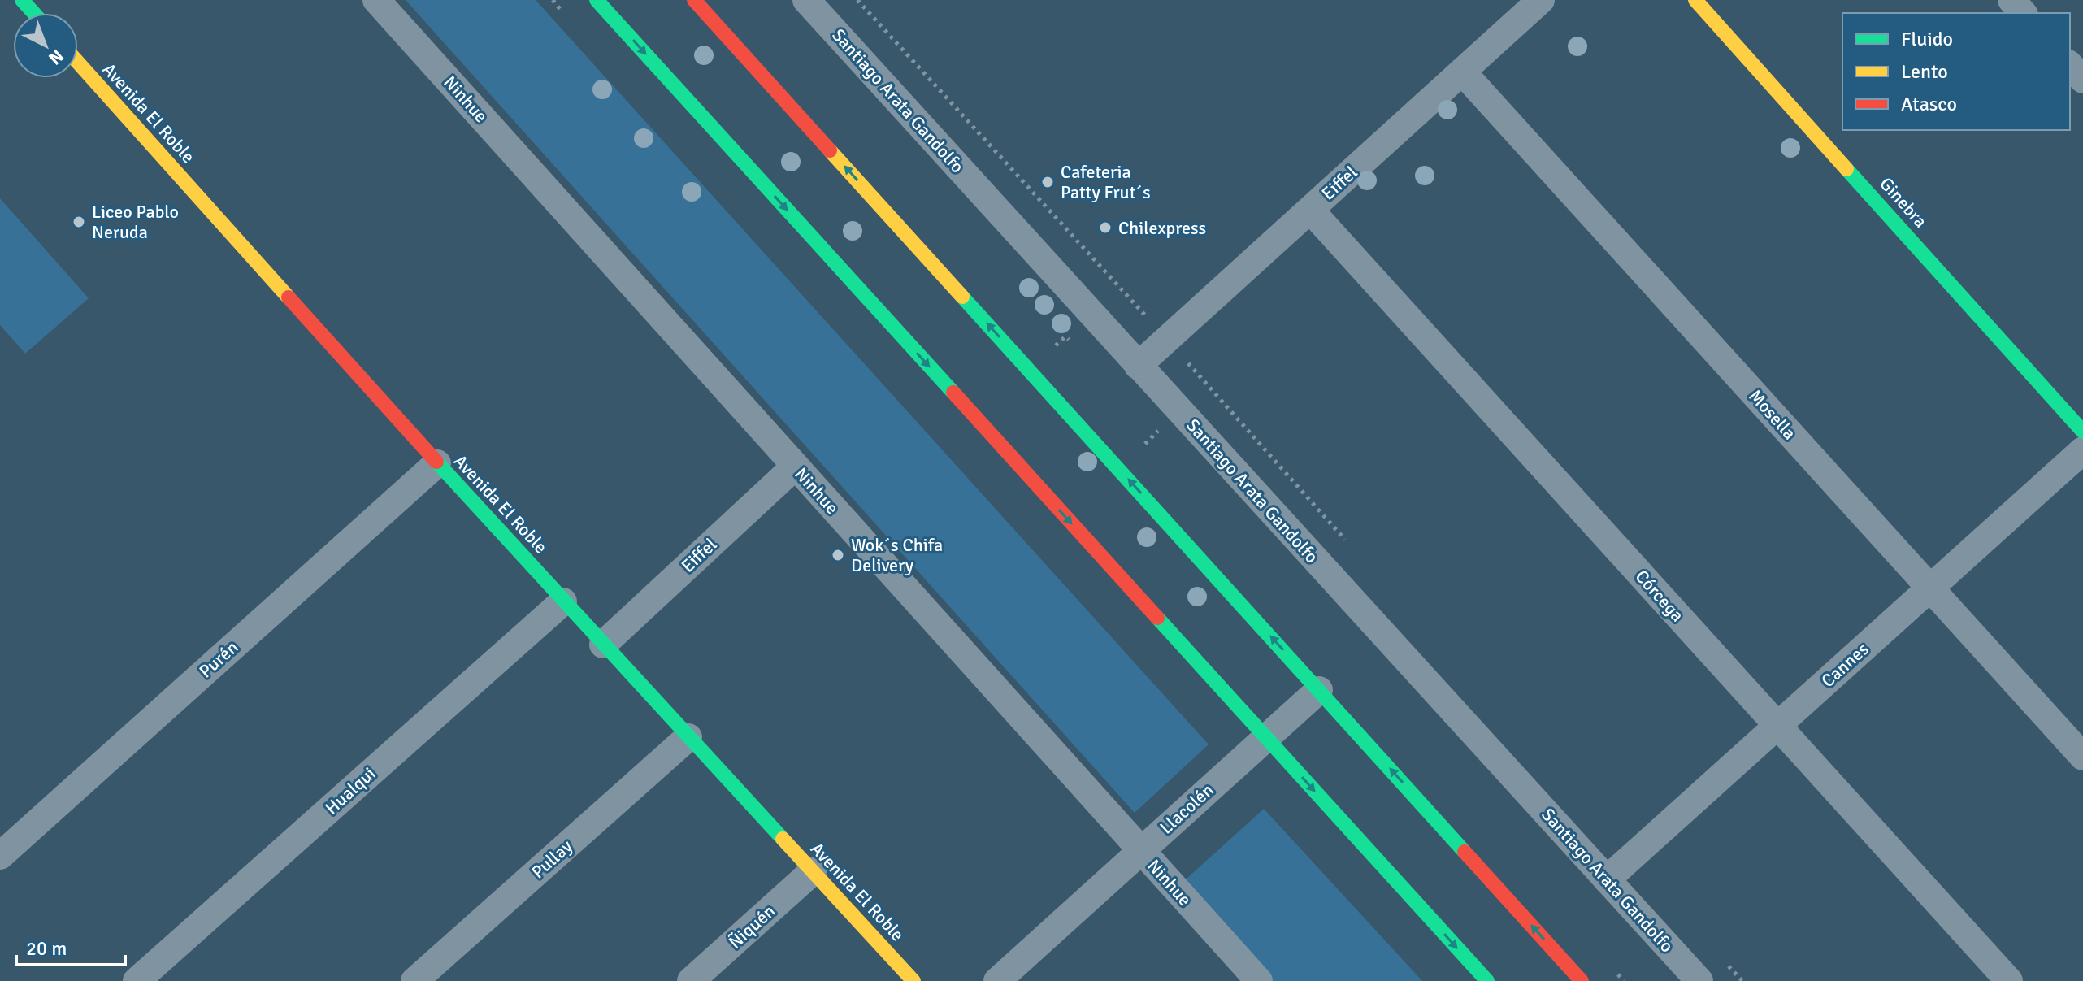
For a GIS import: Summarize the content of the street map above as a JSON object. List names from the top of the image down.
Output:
{
  "streets": {
    "main road": ["Avenida El Roble", "Ginebra"],
    "street": [
      "Ninhue",
      "Santiago Arata Gandolfo",
      "Eiffel",
      "Mosella",
      "Córcega",
      "Purén",
      "Cannes",
      "Hualqui",
      "Llacolén",
      "Pullay",
      "Ñiquén"
    ]
  },
  "crossings": [
    ["Ninhue", "Eiffel"],
    ["Ninhue", "Llacolén"],
    ["Santiago Arata Gandolfo", "Eiffel"],
    ["Santiago Arata Gandolfo", "Cannes"],
    ["Avenida El Roble", "Eiffel"],
    ["Avenida El Roble", "Purén"],
    ["Avenida El Roble", "Hualqui"],
    ["Avenida El Roble", "Pullay"],
    ["Avenida El Roble", "Ñiquén"],
    ["Eiffel", "Mosella"],
    ["Eiffel", "Córcega"],
    ["Mosella", "Cannes"],
    ["Córcega", "Cannes"]
  ],
  "places": [
    "Cafeteria Patty Frut´s",
    "Liceo Pablo Neruda",
    "Chilexpress",
    "Wok´s Chifa Delivery"
  ],
  "legend": ["Fluido", "Lento", "Atasco"],
  "scale_bar": "20 m",
  "north": "bottom right"
}
